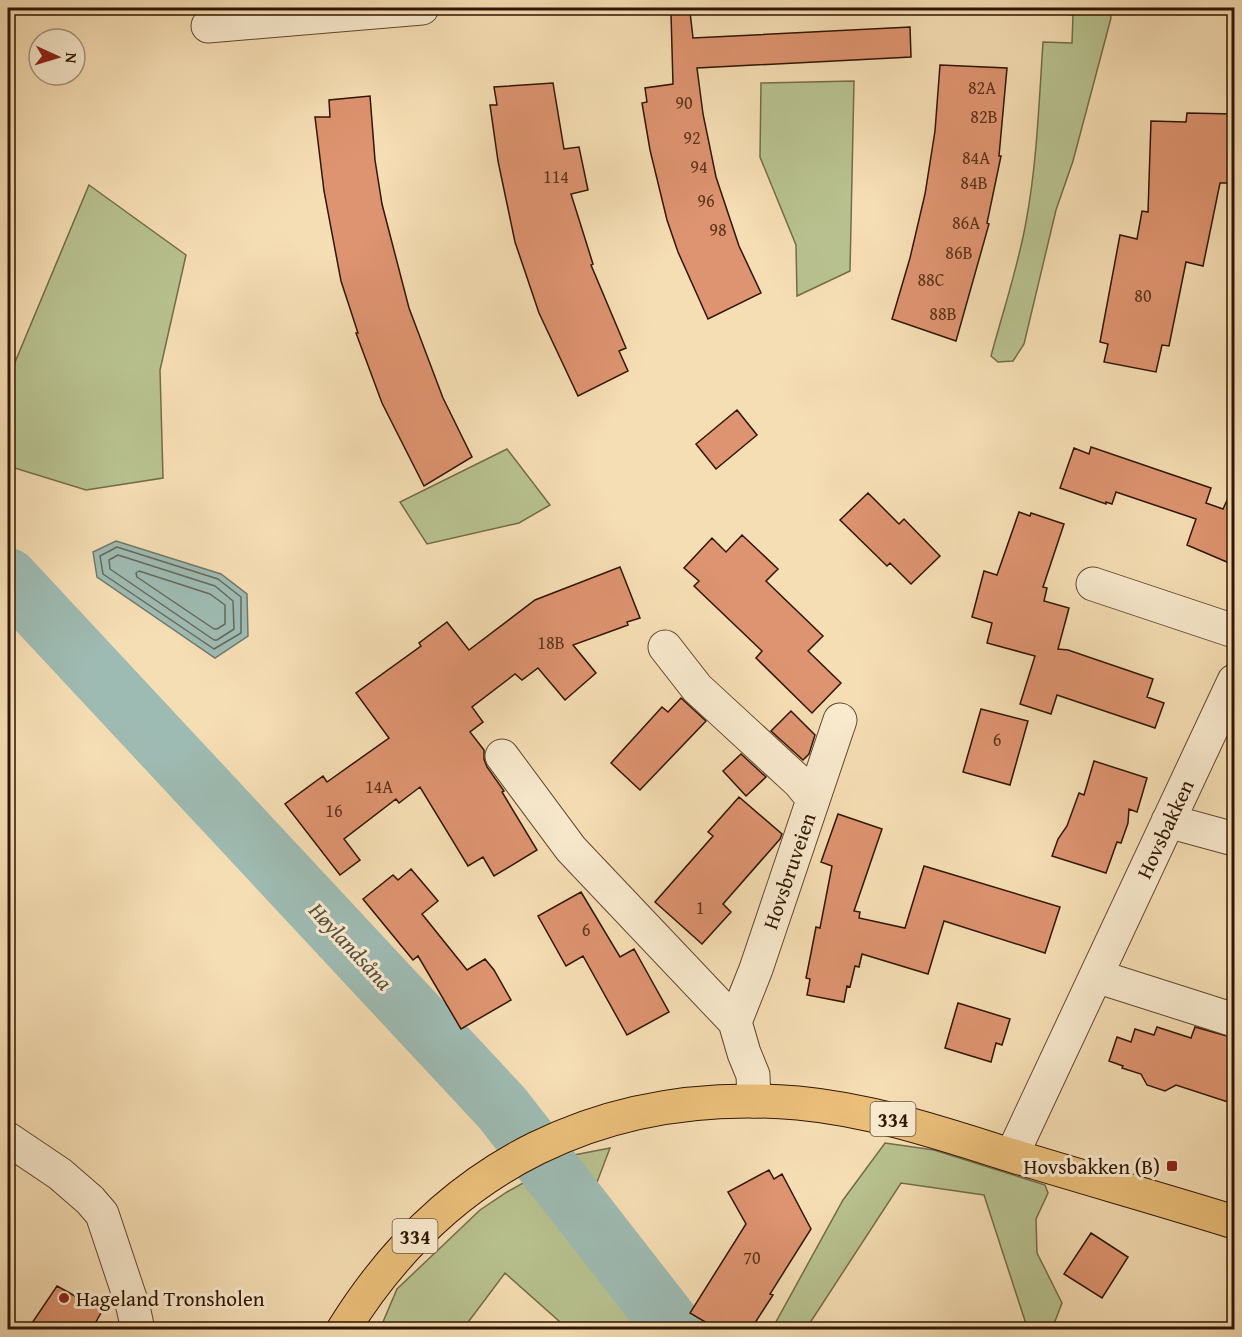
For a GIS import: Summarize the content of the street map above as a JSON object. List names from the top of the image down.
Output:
{
  "streets": {
    "main road": ["334"],
    "street": ["Hovsbakken", "Hovsbruveien"]
  },
  "crossings": [
    ["Hovsbakken", "334"]
  ],
  "water": ["Høylandsåna"],
  "places": {
    "transit": ["Hovsbakken (B)"],
    "other": ["Hageland Tronsholen"]
  },
  "house_numbers": [
    "82A",
    "90",
    "82B",
    "92",
    "84A",
    "94",
    "114",
    "84B",
    "96",
    "86A",
    "98",
    "86B",
    "88C",
    "80",
    "88B",
    "18B",
    "6",
    "14A",
    "16",
    "1",
    "6",
    "70"
  ],
  "north": "right"
}
